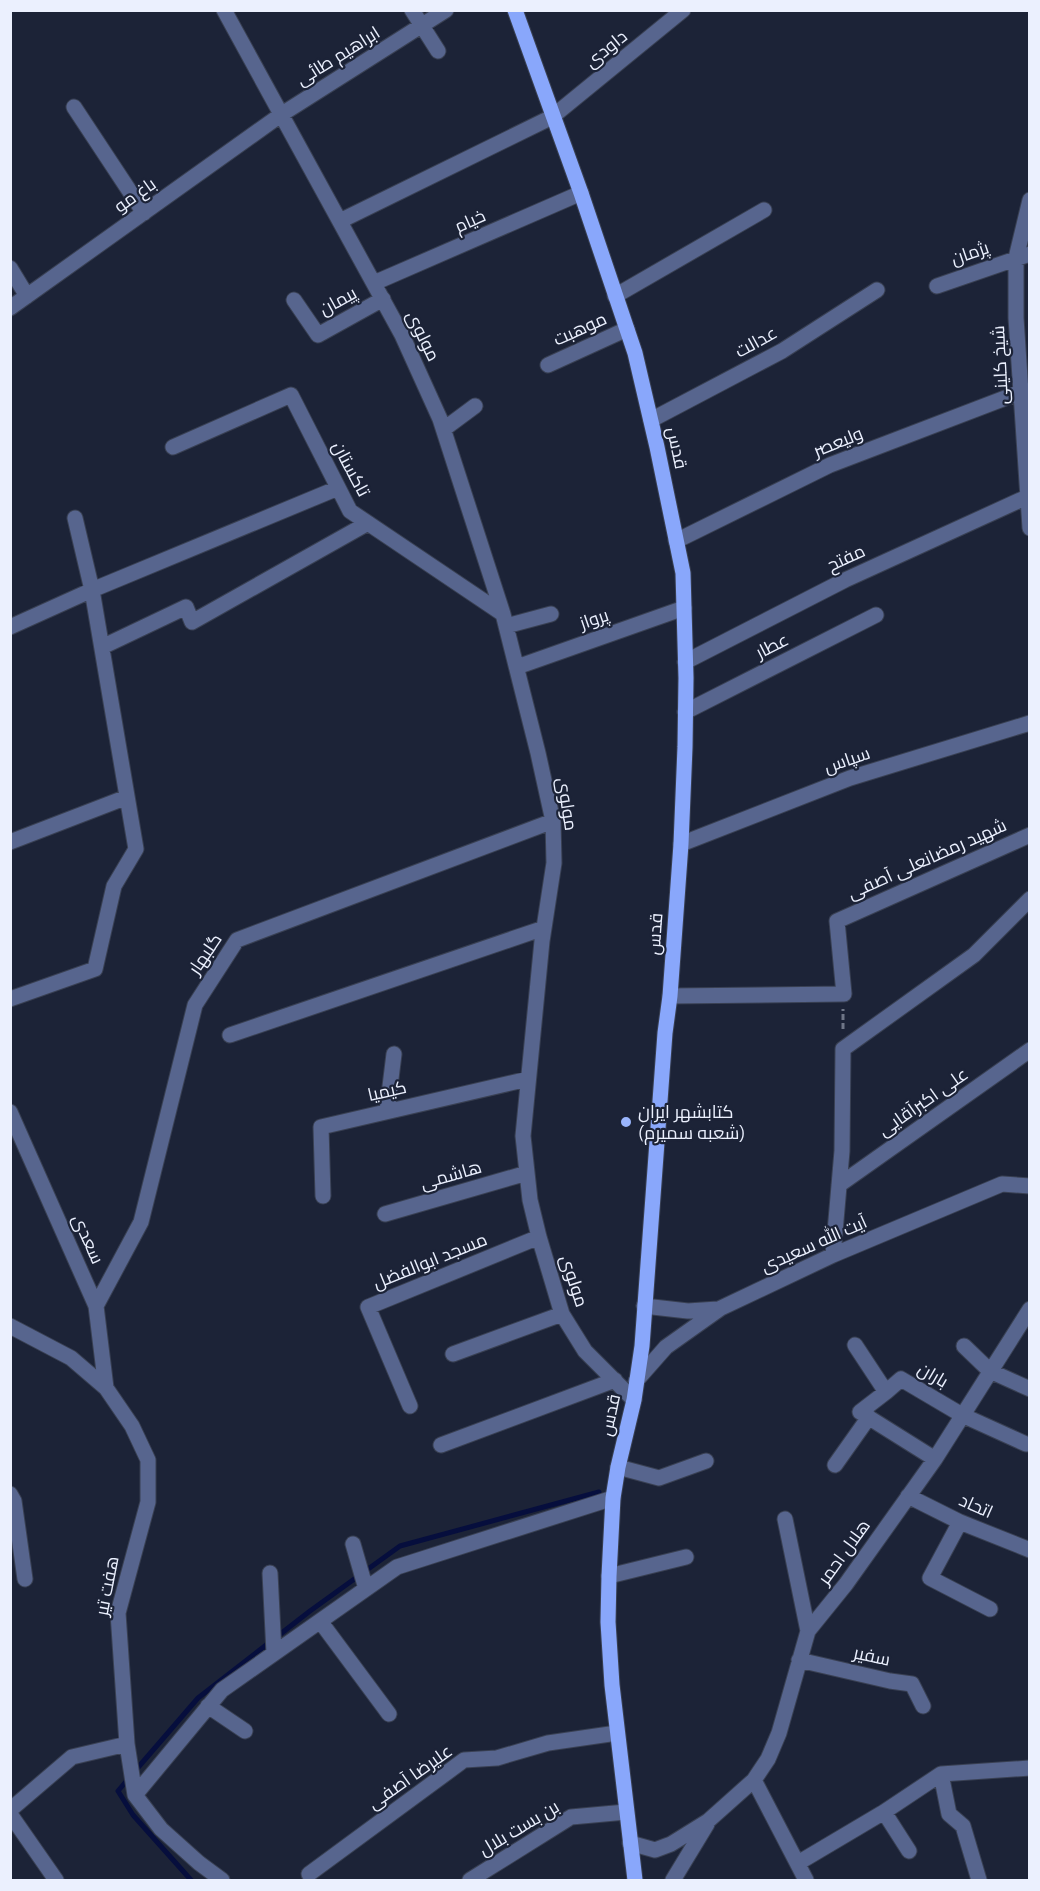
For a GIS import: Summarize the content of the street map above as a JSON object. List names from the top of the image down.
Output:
{
  "streets": {
    "main road": ["قدس"],
    "street": [
      "داودی",
      "ابراهیم طائی",
      "باغ مو",
      "خیام",
      "پژمان",
      "پیمان",
      "موهبت",
      "مولوی",
      "عدالت",
      "شیخ کلینی",
      "ولیعصر",
      "تاکستان",
      "مفتح",
      "پرواز",
      "عطار",
      "سپاس",
      "شهید رمضانعلی آصفی",
      "گلبهار",
      "کیمیا",
      "علی اکبرآقایی",
      "هاشمی",
      "سعدی",
      "آیت الله سعیدی",
      "مسجد ابوالفضل",
      "باران",
      "اتحاد",
      "هلال احمر",
      "هفت تیر",
      "سفیر",
      "علیرضا آصفی",
      "بن بست بلال"
    ]
  },
  "crossings": [
    ["داودی", "قدس"],
    ["ابراهیم طائی", "باغ مو"],
    ["ابراهیم طائی", "مولوی"],
    ["باغ مو", "مولوی"],
    ["خیام", "مولوی"],
    ["خیام", "قدس"],
    ["پژمان", "شیخ کلینی"],
    ["پیمان", "مولوی"],
    ["موهبت", "قدس"],
    ["مولوی", "قدس"],
    ["مولوی", "تاکستان"],
    ["مولوی", "پرواز"],
    ["مولوی", "گلبهار"],
    ["مولوی", "کیمیا"],
    ["مولوی", "هاشمی"],
    ["مولوی", "مسجد ابوالفضل"],
    ["عدالت", "قدس"],
    ["شیخ کلینی", "ولیعصر"],
    ["شیخ کلینی", "مفتح"],
    ["ولیعصر", "قدس"],
    ["قدس", "مفتح"],
    ["قدس", "پرواز"],
    ["قدس", "عطار"],
    ["قدس", "سپاس"],
    ["قدس", "آیت الله سعیدی"],
    ["قدس", "علیرضا آصفی"],
    ["قدس", "بن بست بلال"],
    ["گلبهار", "سعدی"],
    ["سعدی", "هفت تیر"],
    ["باران", "هلال احمر"],
    ["اتحاد", "هلال احمر"],
    ["هلال احمر", "سفیر"]
  ],
  "places": ["کتابشهر ایران (شعبه سمیرم)"]
}
